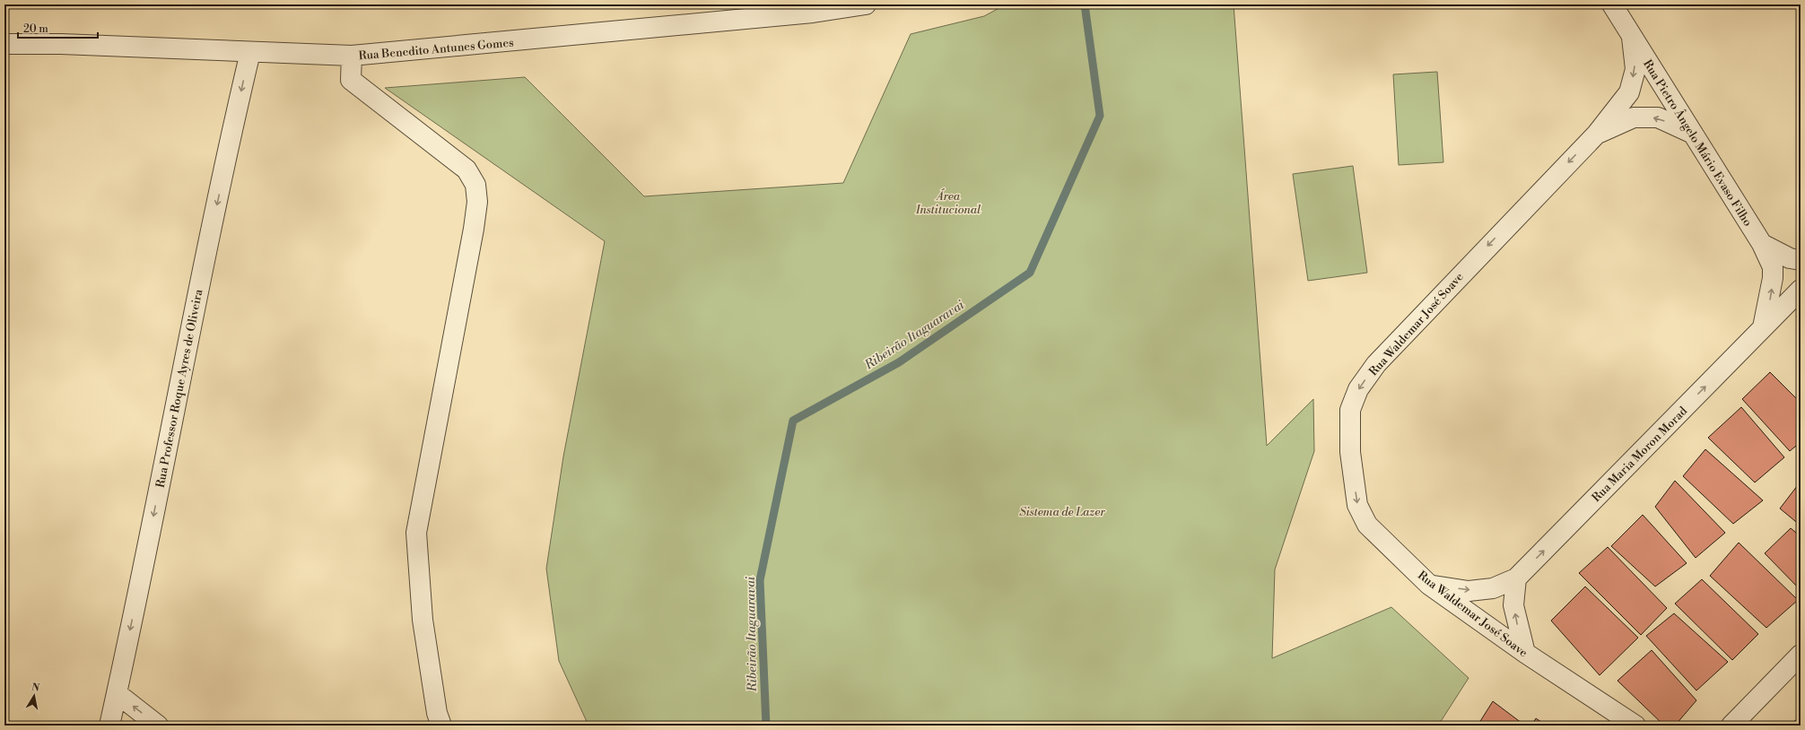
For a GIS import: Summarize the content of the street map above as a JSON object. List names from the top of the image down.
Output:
{
  "streets": {
    "street": [
      "Rua Benedito Antunes Gomes",
      "Rua Pietro Ângelo Mário Evaso Filho",
      "Rua Waldemar José Soave",
      "Rua Professor Roque Ayres de Oliveira",
      "Rua Maria Moron Morad"
    ]
  },
  "crossings": [
    ["Rua Benedito Antunes Gomes", "Rua Professor Roque Ayres de Oliveira"],
    ["Rua Pietro Ângelo Mário Evaso Filho", "Rua Waldemar José Soave"],
    ["Rua Waldemar José Soave", "Rua Maria Moron Morad"]
  ],
  "one_way": ["Rua Professor Roque Ayres de Oliveira", "Rua Maria Moron Morad"],
  "water": ["Ribeirão Itaguaravai"],
  "parks": ["Área Institucional", "Sistema de Lazer"],
  "scale_bar": "20 m",
  "north": "top"
}
